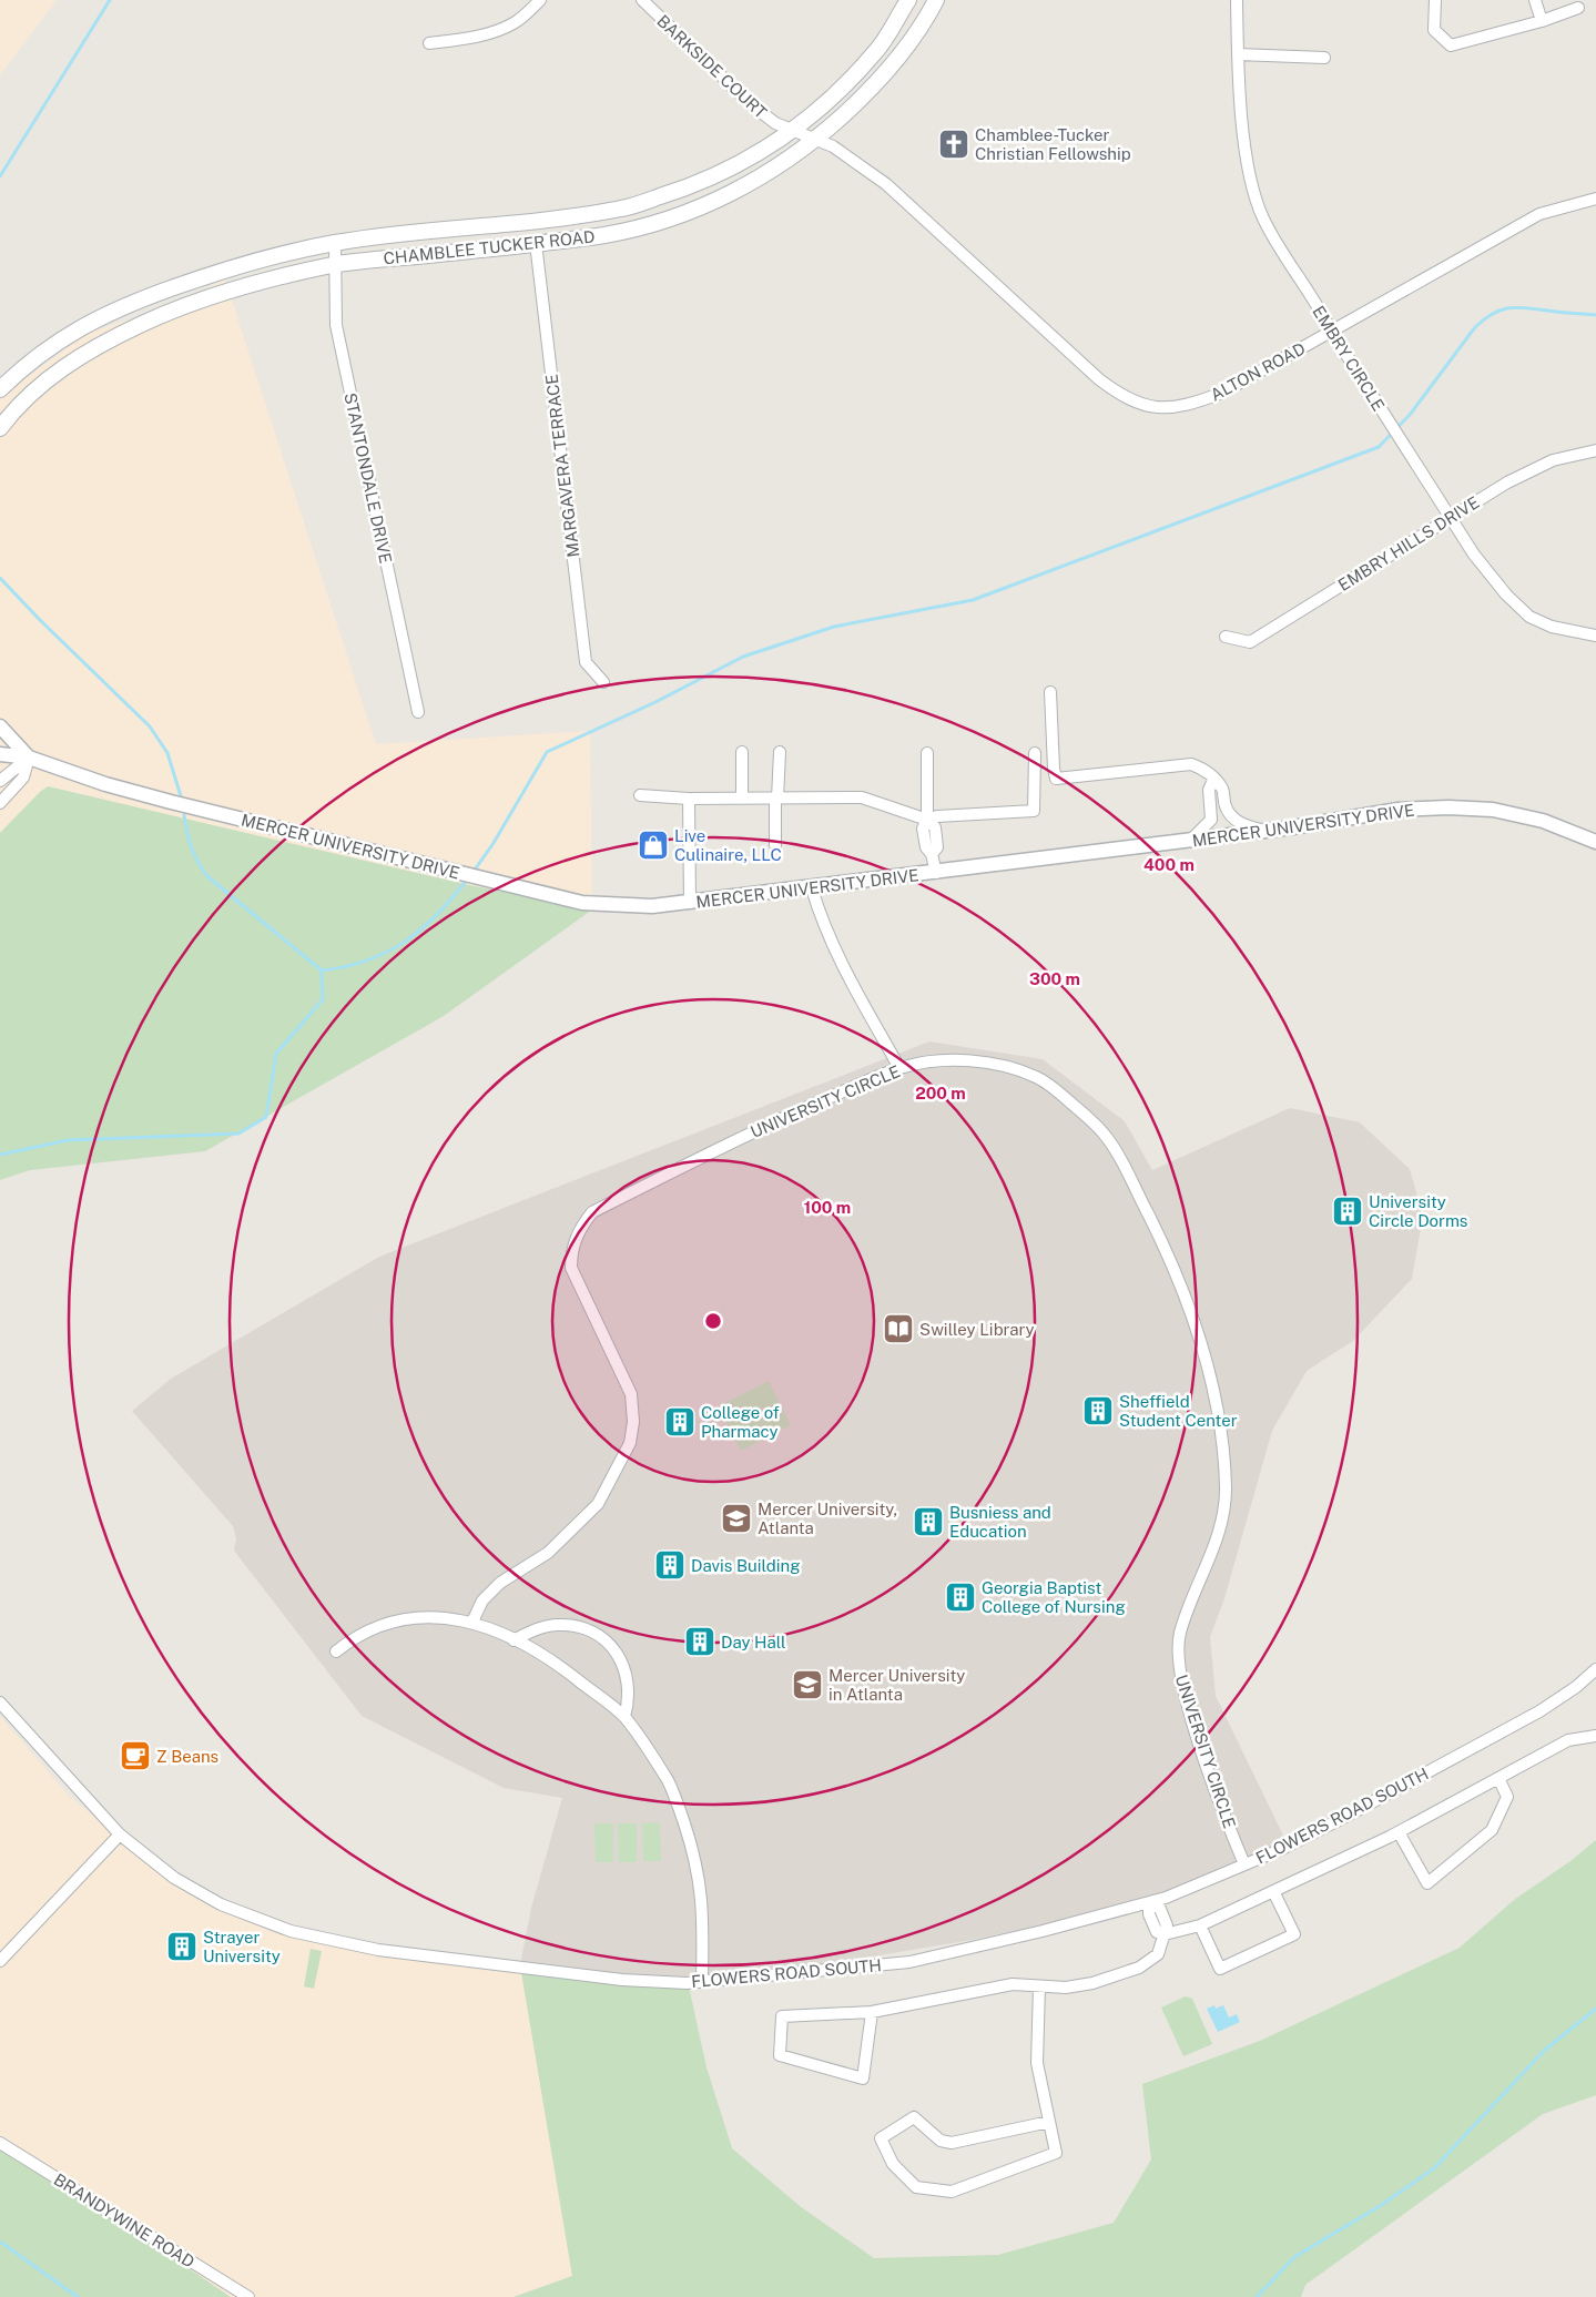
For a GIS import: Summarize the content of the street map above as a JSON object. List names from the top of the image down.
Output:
{
  "streets": {
    "main road": ["CHAMBLEE TUCKER ROAD"],
    "street": [
      "BARKSIDE COURT",
      "EMBRY CIRCLE",
      "ALTON ROAD",
      "MARGAVERA TERRACE",
      "STANTONDALE DRIVE",
      "EMBRY HILLS DRIVE",
      "MERCER UNIVERSITY DRIVE",
      "UNIVERSITY CIRCLE",
      "FLOWERS ROAD SOUTH",
      "BRANDYWINE ROAD"
    ]
  },
  "crossings": [
    ["BARKSIDE COURT", "CHAMBLEE TUCKER ROAD"],
    ["BARKSIDE COURT", "ALTON ROAD"],
    ["CHAMBLEE TUCKER ROAD", "ALTON ROAD"],
    ["CHAMBLEE TUCKER ROAD", "MARGAVERA TERRACE"],
    ["CHAMBLEE TUCKER ROAD", "STANTONDALE DRIVE"],
    ["EMBRY CIRCLE", "ALTON ROAD"],
    ["EMBRY CIRCLE", "EMBRY HILLS DRIVE"],
    ["UNIVERSITY CIRCLE", "FLOWERS ROAD SOUTH"]
  ],
  "places": {
    "church": ["Chamblee-Tucker Christian Fellowship"],
    "shop": ["Live Culinaire, LLC"],
    "building": [
      "University Circle Dorms",
      "Sheffield Student Center",
      "College of Pharmacy",
      "Busniess and Education",
      "Davis Building",
      "Georgia Baptist College of Nursing",
      "Day Hall",
      "Strayer University"
    ],
    "library": ["Swilley Library"],
    "school or university": ["Mercer University, Atlanta", "Mercer University in Atlanta"],
    "cafe": ["Z Beans"]
  },
  "rings": [
    "400 m",
    "300 m",
    "200 m",
    "100 m"
  ]
}
